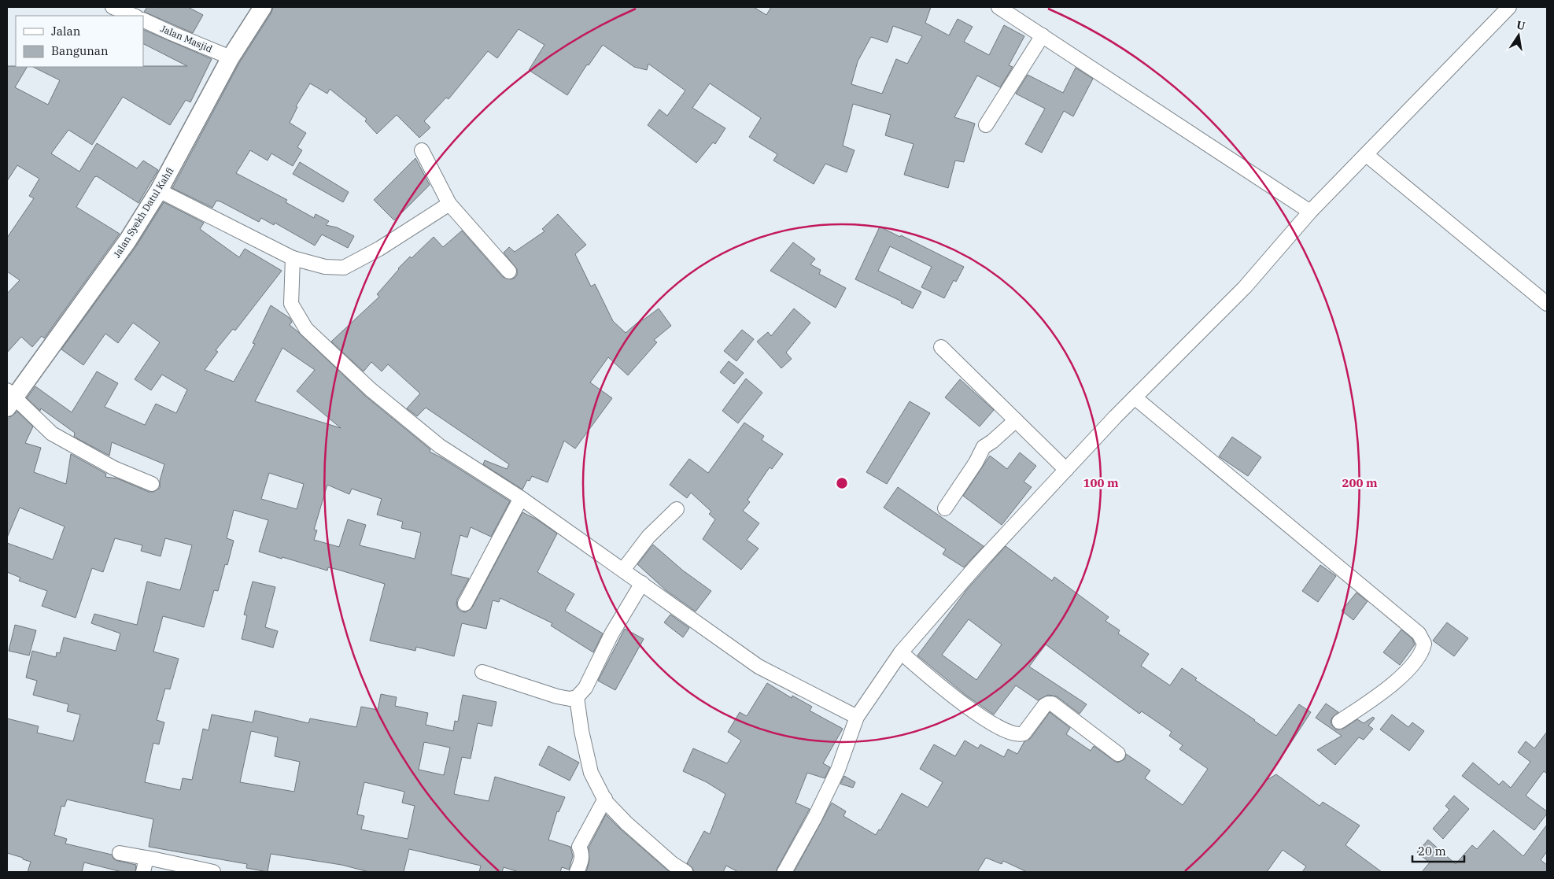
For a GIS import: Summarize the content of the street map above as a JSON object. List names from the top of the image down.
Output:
{
  "streets": {
    "street": ["Jalan Masjid", "Jalan Syekh Datul Kahfi"]
  },
  "crossings": [
    ["Jalan Masjid", "Jalan Syekh Datul Kahfi"]
  ],
  "legend": ["Jalan", "Bangunan"],
  "scale_bar": "20 m",
  "north": "top",
  "rings": ["100 m", "200 m"]
}
